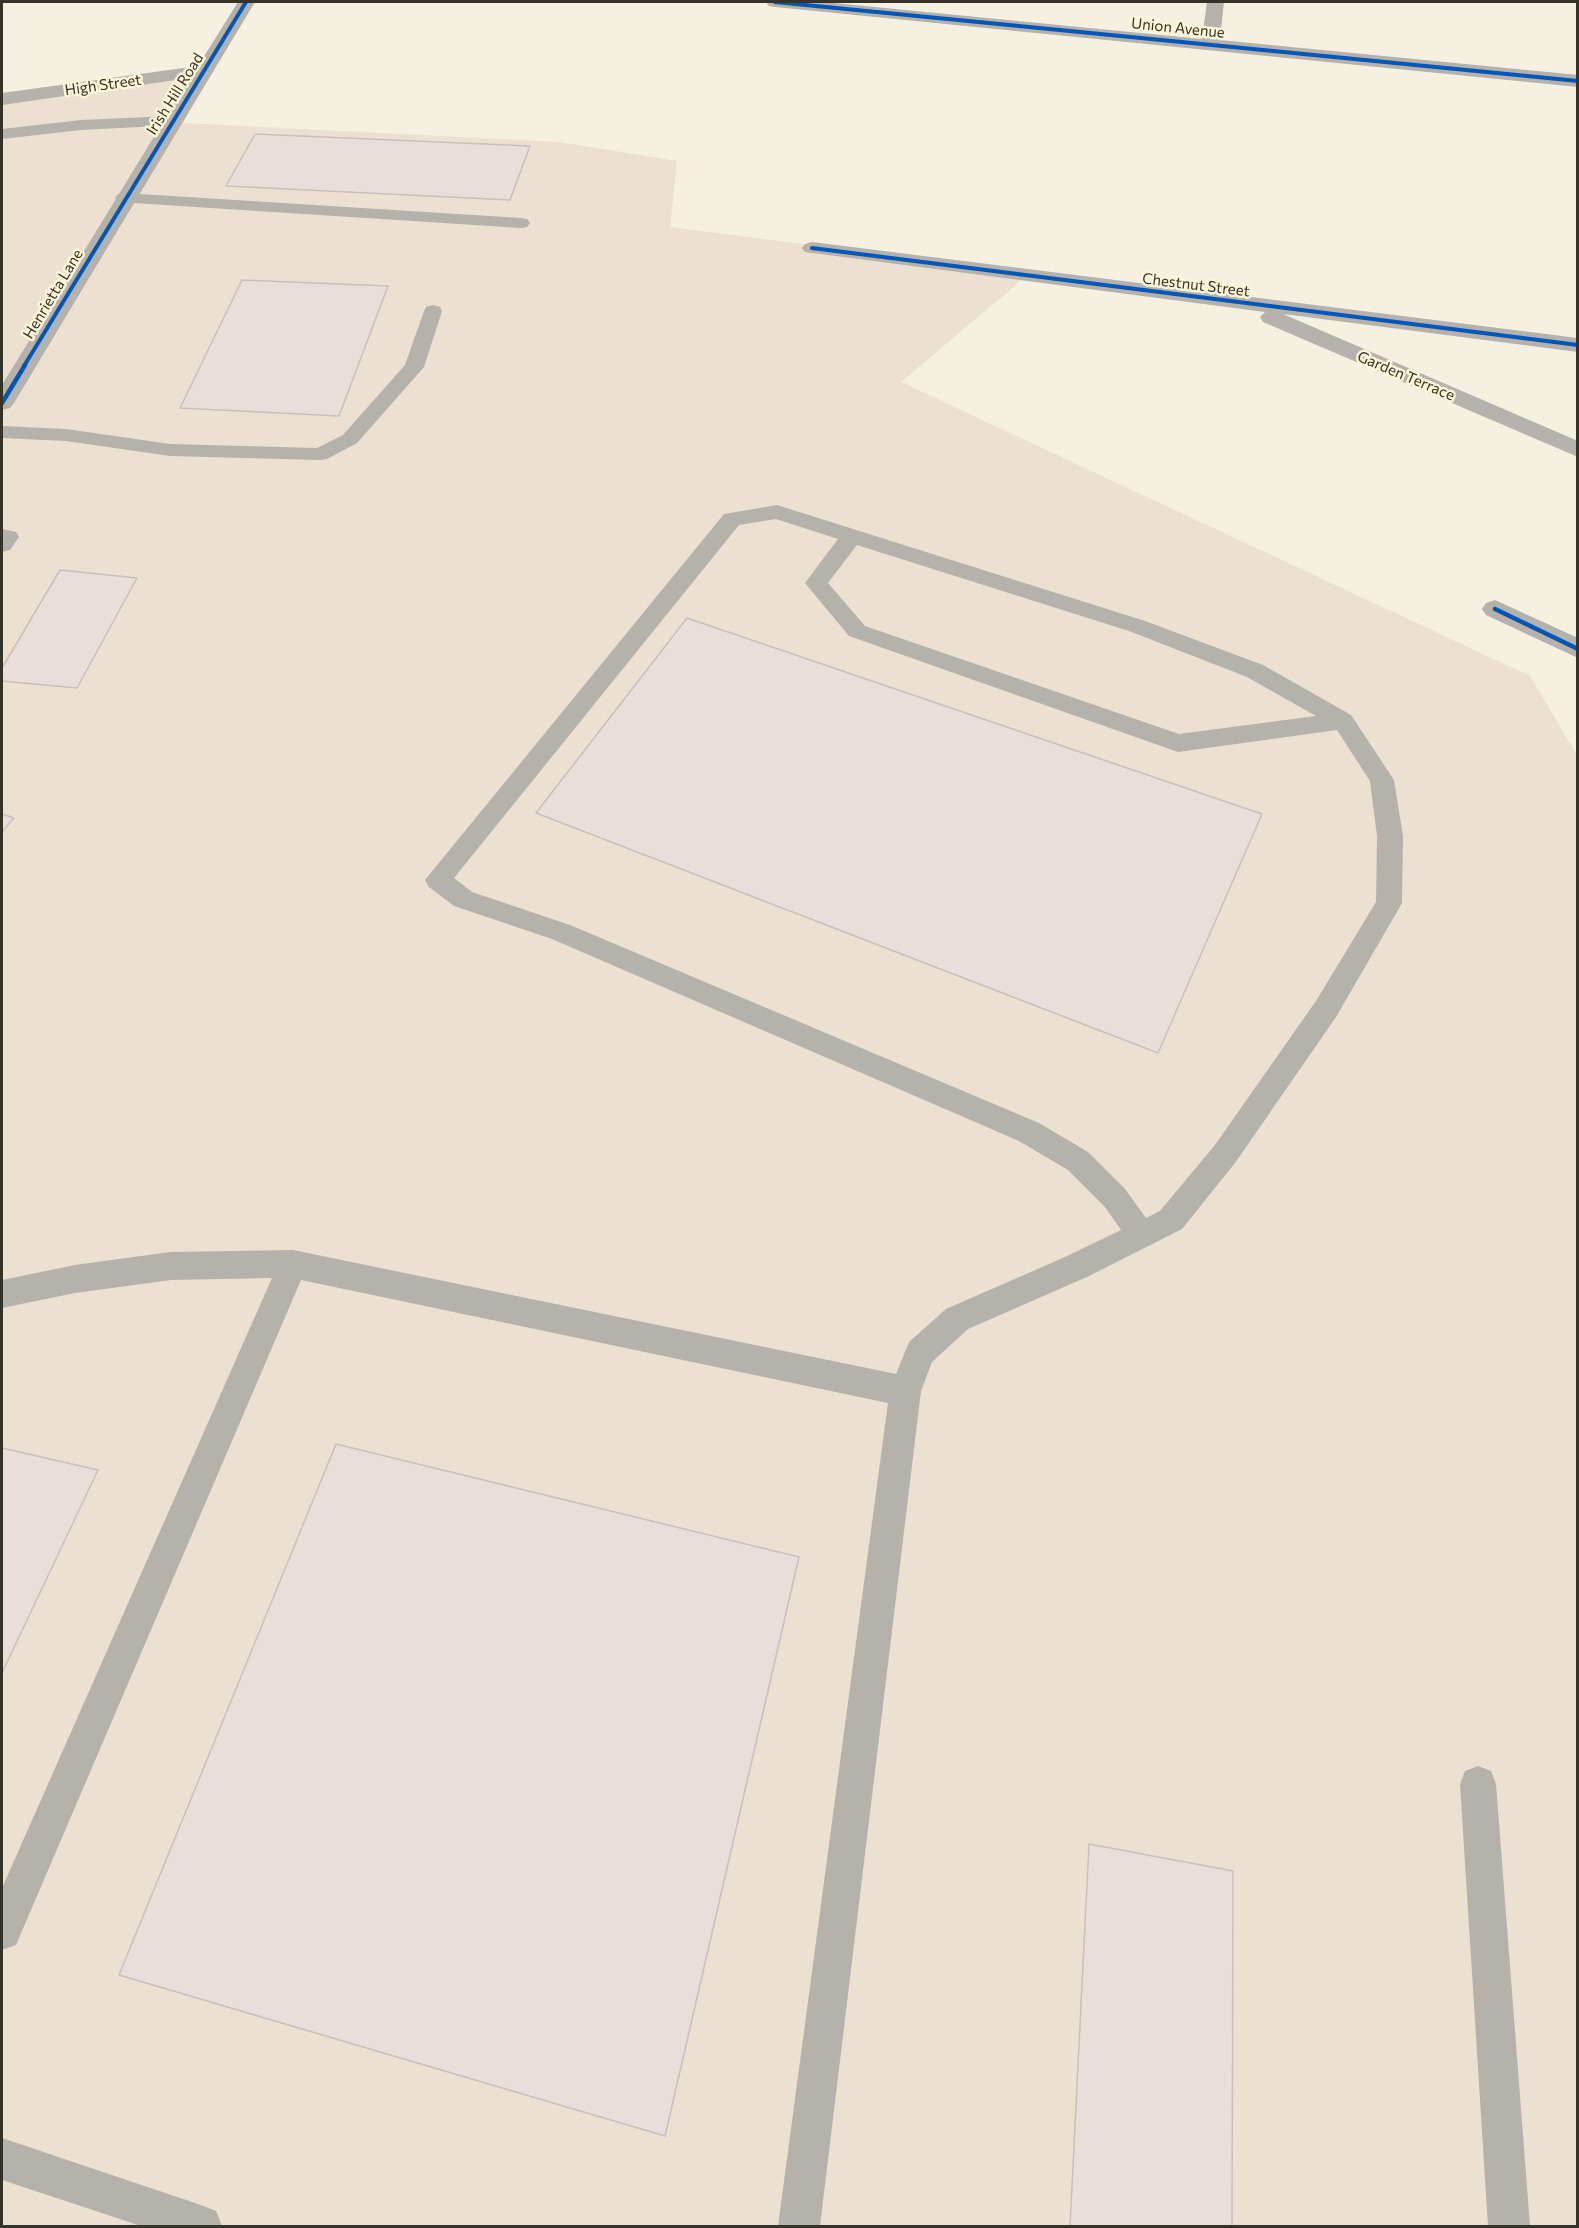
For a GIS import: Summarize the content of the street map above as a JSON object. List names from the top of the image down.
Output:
{
  "streets": {
    "street": [
      "Union Avenue",
      "High Street",
      "Irish Hill Road",
      "Chestnut Street",
      "Henrietta Lane",
      "Garden Terrace"
    ]
  },
  "crossings": [
    ["High Street", "Irish Hill Road"],
    ["Irish Hill Road", "Henrietta Lane"],
    ["Chestnut Street", "Garden Terrace"]
  ]
}
